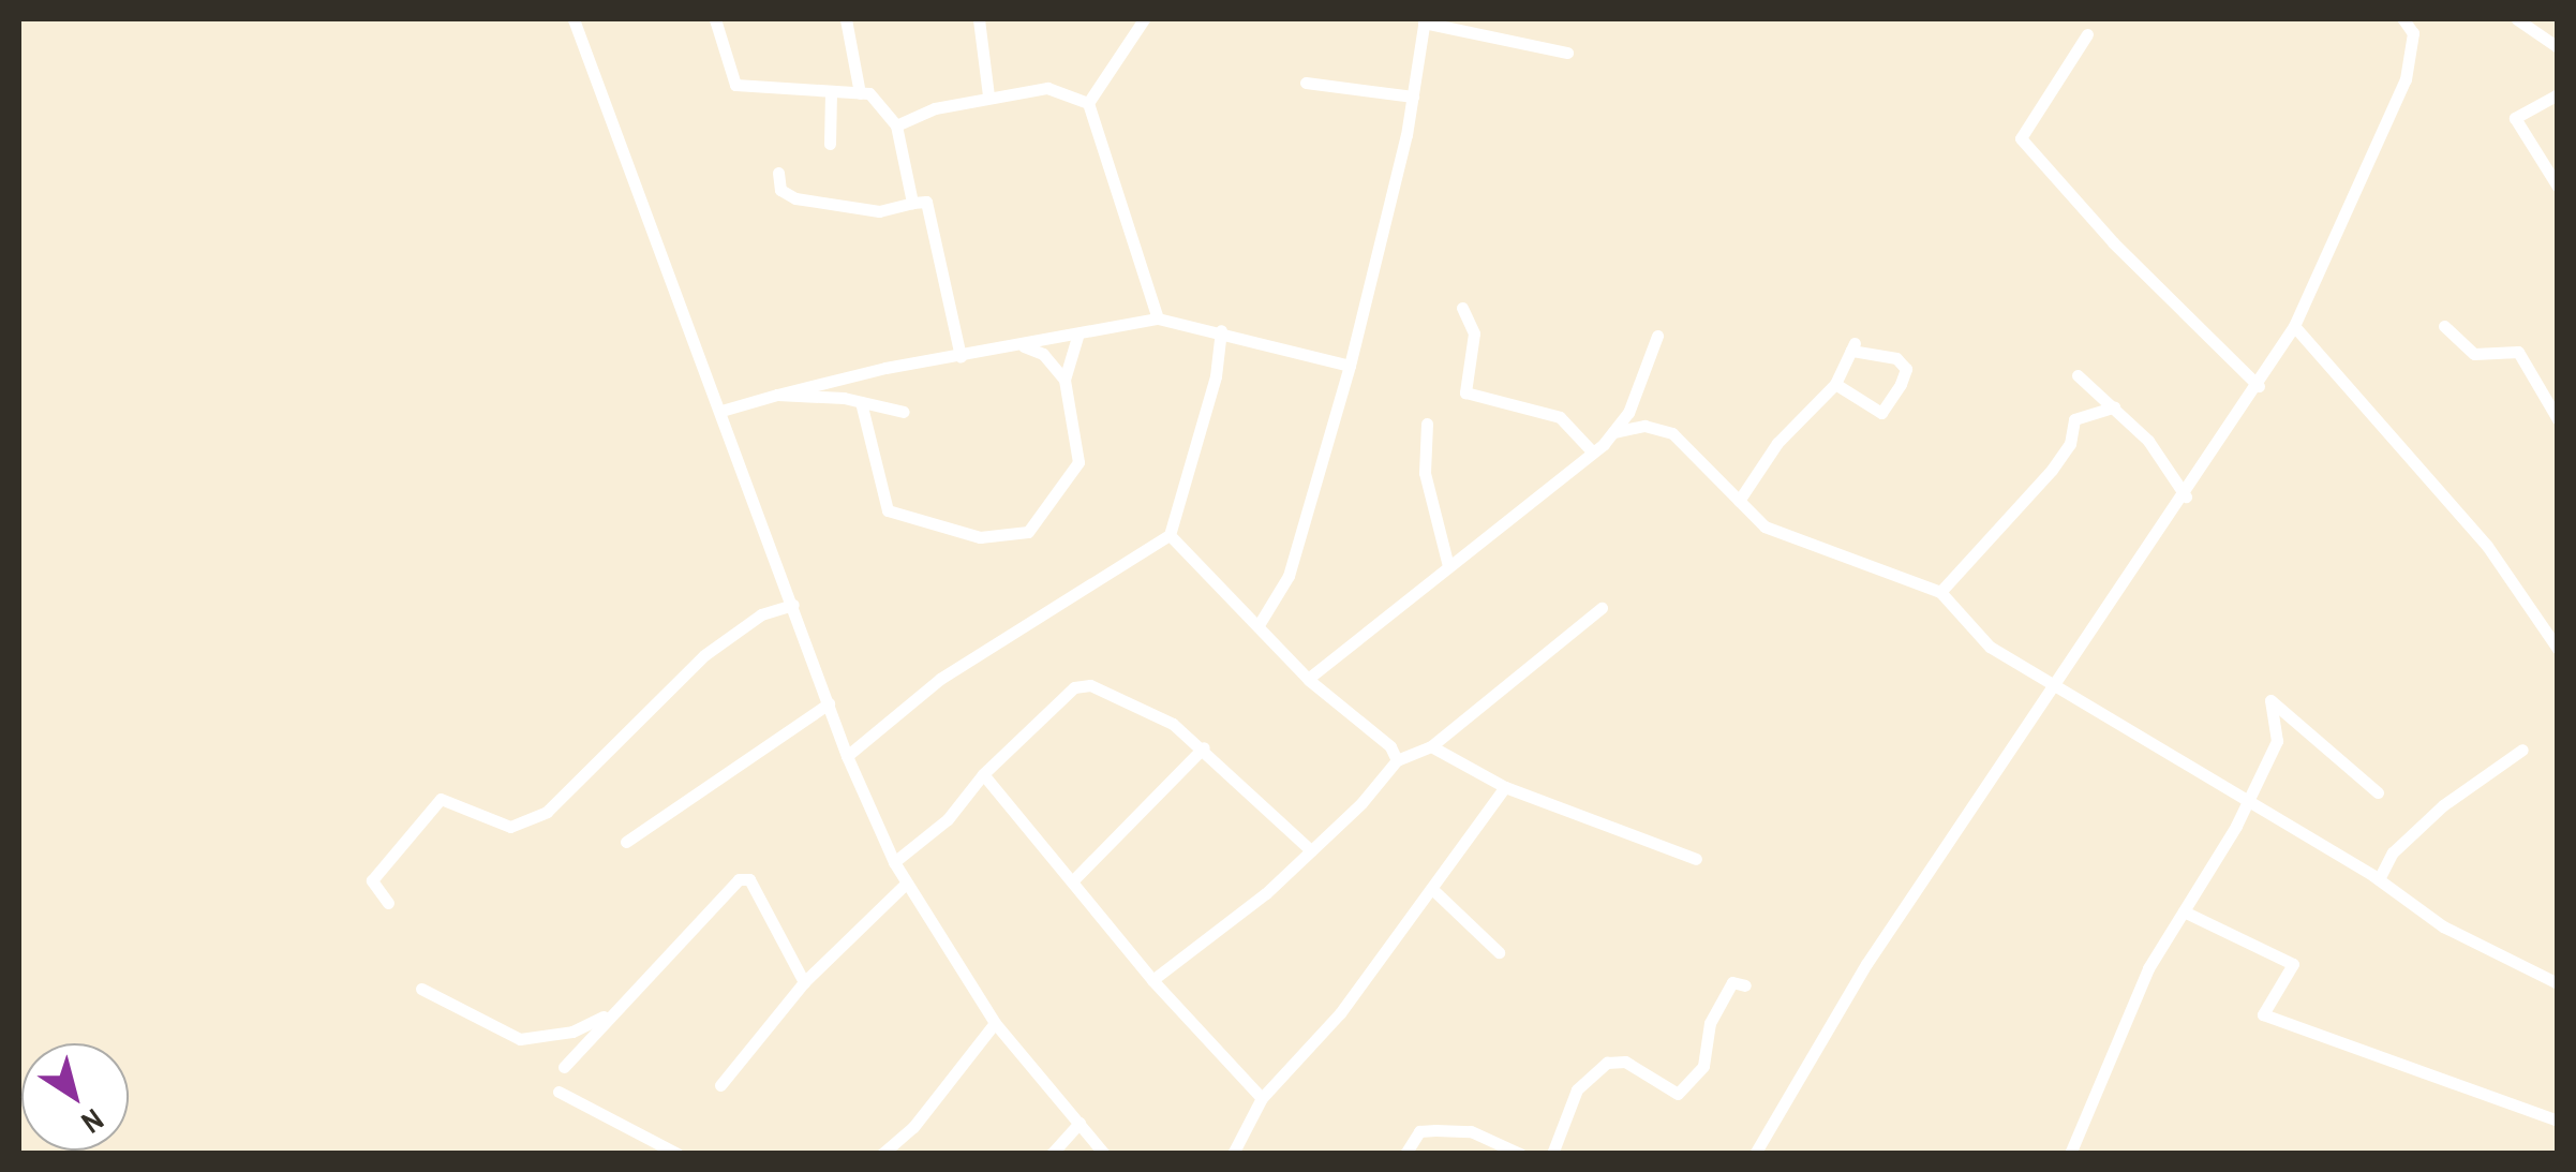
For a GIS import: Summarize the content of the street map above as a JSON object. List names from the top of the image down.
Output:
{
  "north": "bottom right"
}
